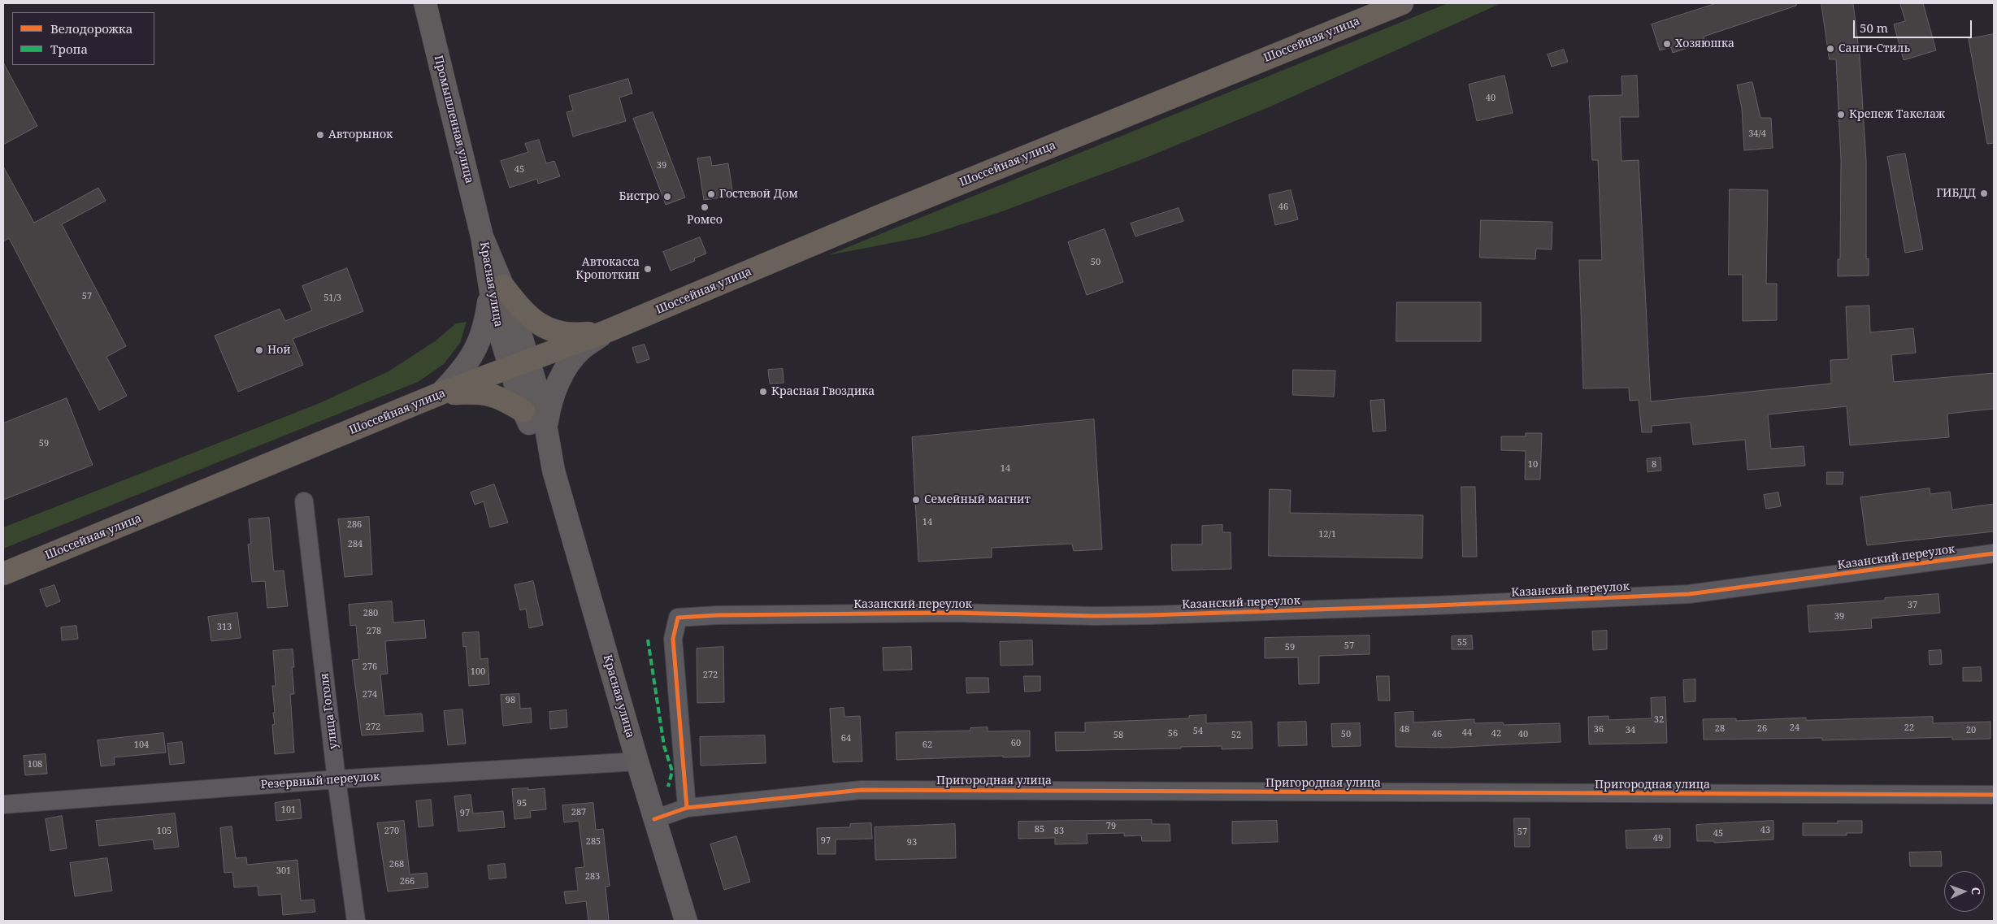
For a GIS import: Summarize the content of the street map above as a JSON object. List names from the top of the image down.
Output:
{
  "streets": {
    "highway": ["Шоссейная улица"],
    "main road": ["Промышленная улица", "Красная улица"],
    "street": [
      "Казанский переулок",
      "улица Гоголя",
      "Резервный переулок",
      "Пригородная улица"
    ]
  },
  "crossings": [
    ["Шоссейная улица", "Красная улица"],
    ["Промышленная улица", "Красная улица"],
    ["Красная улица", "Резервный переулок"],
    ["Красная улица", "Пригородная улица"],
    ["Казанский переулок", "Пригородная улица"],
    ["улица Гоголя", "Резервный переулок"]
  ],
  "places": [
    "Хозяюшка",
    "Санги-Стиль",
    "Крепеж Такелаж",
    "Авторынок",
    "ГИБДД",
    "Гостевой Дом",
    "Бистро",
    "Ромео",
    "Автокасса Кропоткин",
    "Ной",
    "Красная Гвоздика",
    "Семейный магнит"
  ],
  "house_numbers": [
    "40",
    "34/4",
    "39",
    "45",
    "46",
    "50",
    "57",
    "51/3",
    "59",
    "10",
    "8",
    "14",
    "14",
    "286",
    "12/1",
    "284",
    "37",
    "280",
    "39",
    "313",
    "278",
    "55",
    "57",
    "59",
    "276",
    "100",
    "272",
    "274",
    "98",
    "32",
    "272",
    "24",
    "22",
    "28",
    "26",
    "48",
    "36",
    "34",
    "20",
    "54",
    "44",
    "56",
    "42",
    "50",
    "46",
    "40",
    "58",
    "52",
    "64",
    "60",
    "104",
    "62",
    "108",
    "95",
    "101",
    "287",
    "97",
    "79",
    "85",
    "43",
    "105",
    "270",
    "83",
    "57",
    "45",
    "49",
    "97",
    "285",
    "93",
    "268",
    "301",
    "283",
    "266"
  ],
  "legend": ["Велодорожка", "Тропа"],
  "scale_bar": "50 m",
  "north": "right"
}
